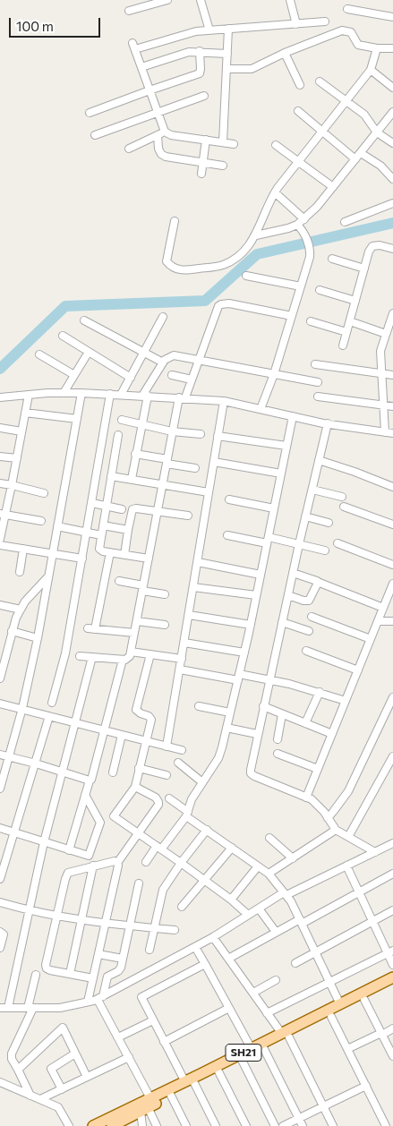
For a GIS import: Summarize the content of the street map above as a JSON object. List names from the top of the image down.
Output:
{
  "streets": {
    "main road": ["SH21"]
  },
  "scale_bar": "100 m"
}
